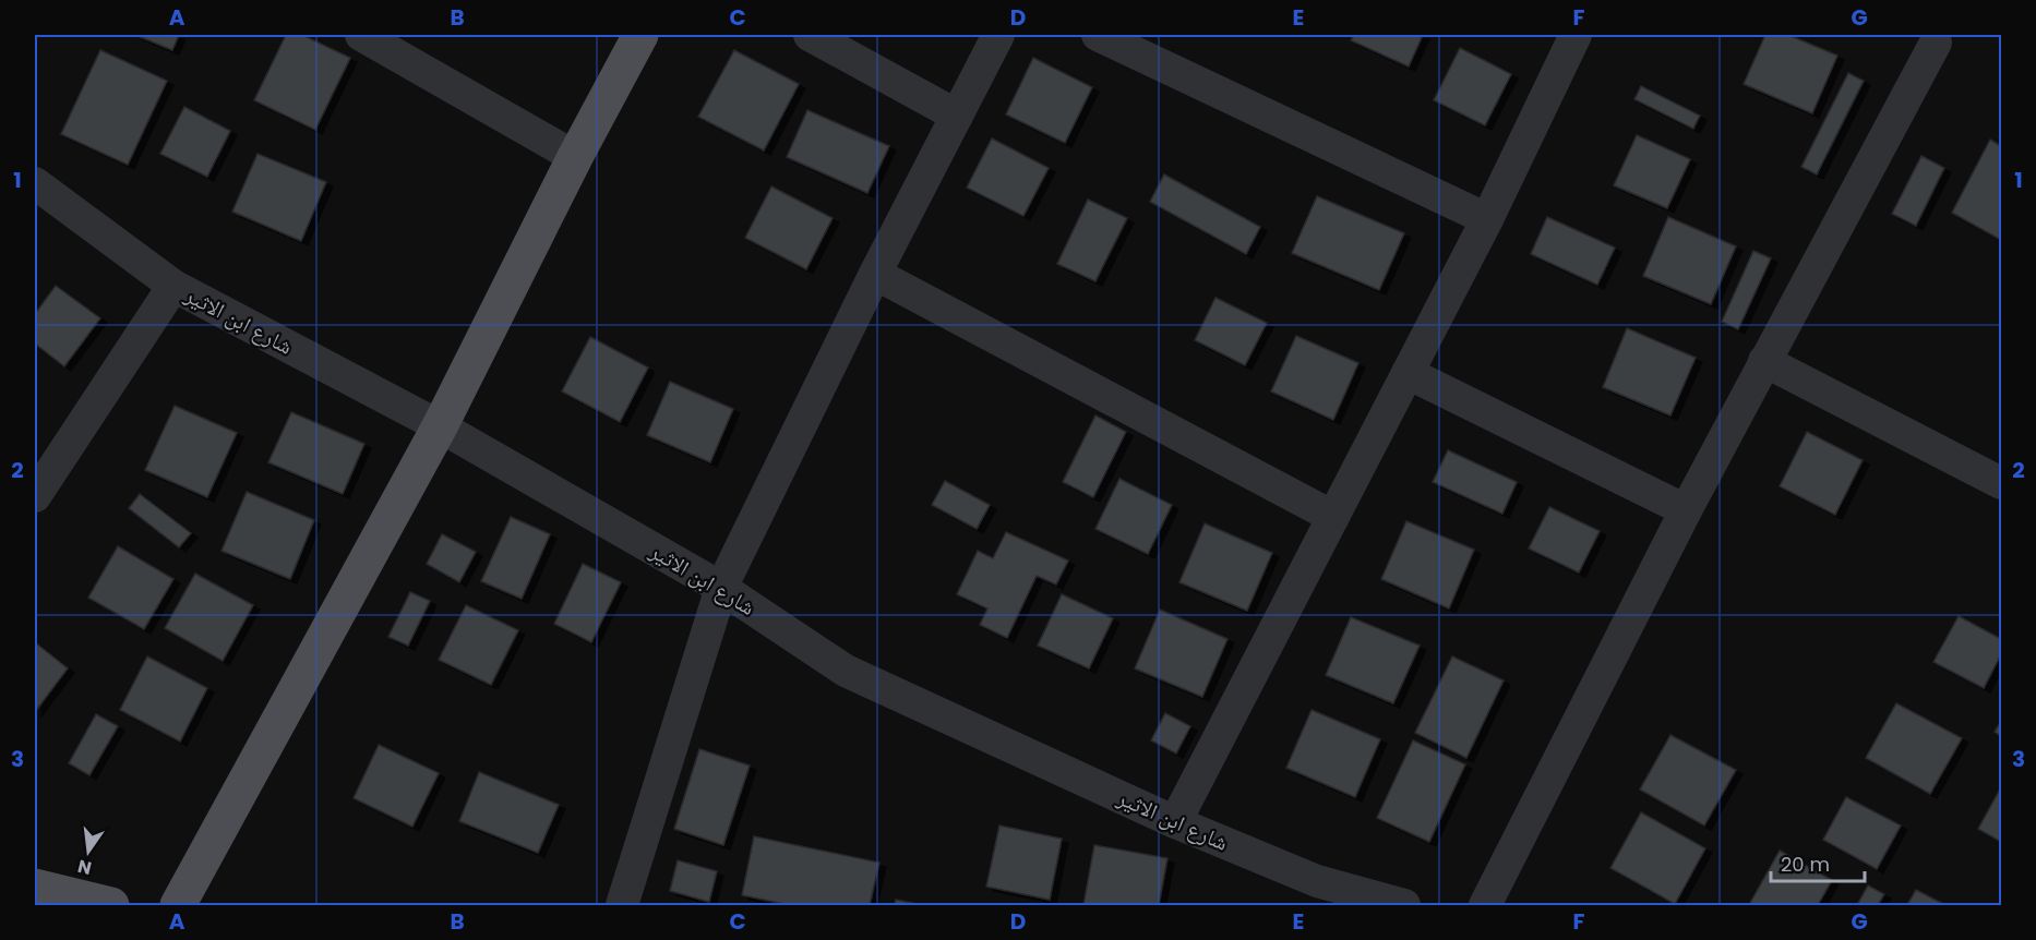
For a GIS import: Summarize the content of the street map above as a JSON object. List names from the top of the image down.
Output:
{
  "streets": {
    "street": ["شارع ابن الاثير"]
  },
  "scale_bar": "20 m",
  "north": "bottom",
  "grid": {
    "columns": [
      "A",
      "B",
      "C",
      "D",
      "E",
      "F",
      "G"
    ],
    "rows": ["1", "2", "3"]
  }
}
